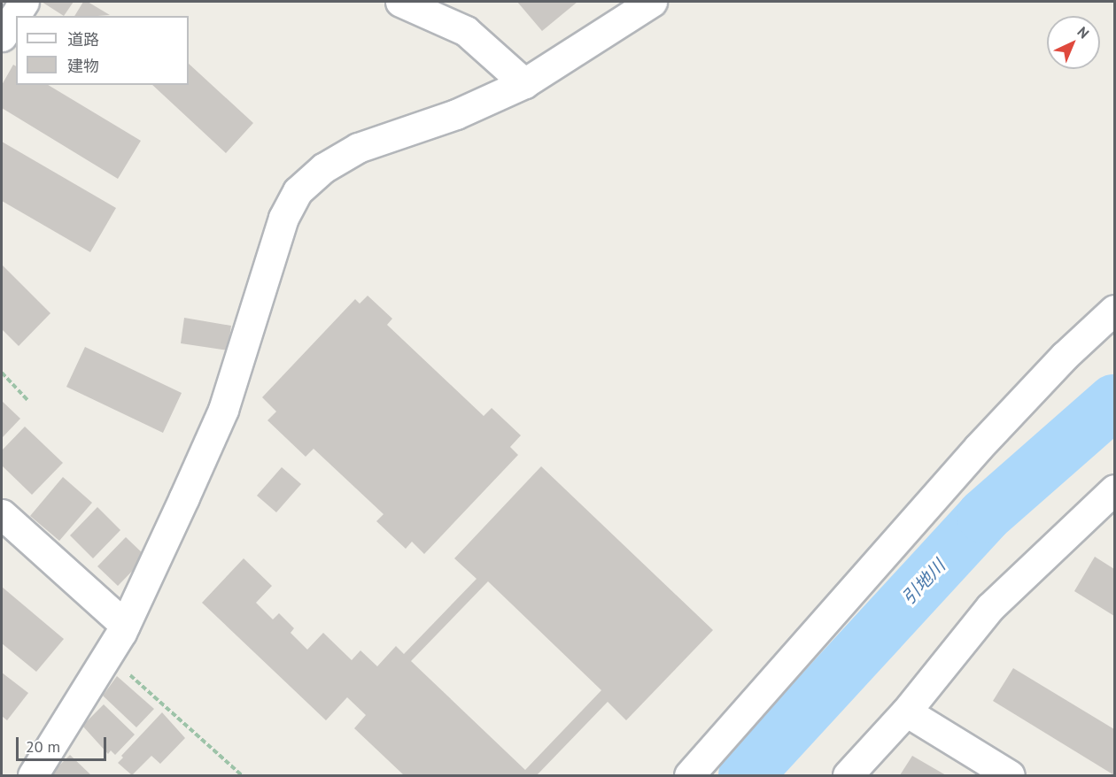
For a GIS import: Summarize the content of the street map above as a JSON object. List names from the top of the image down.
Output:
{
  "water": ["引地川"],
  "legend": ["道路", "建物"],
  "scale_bar": "20 m",
  "north": "top right"
}
